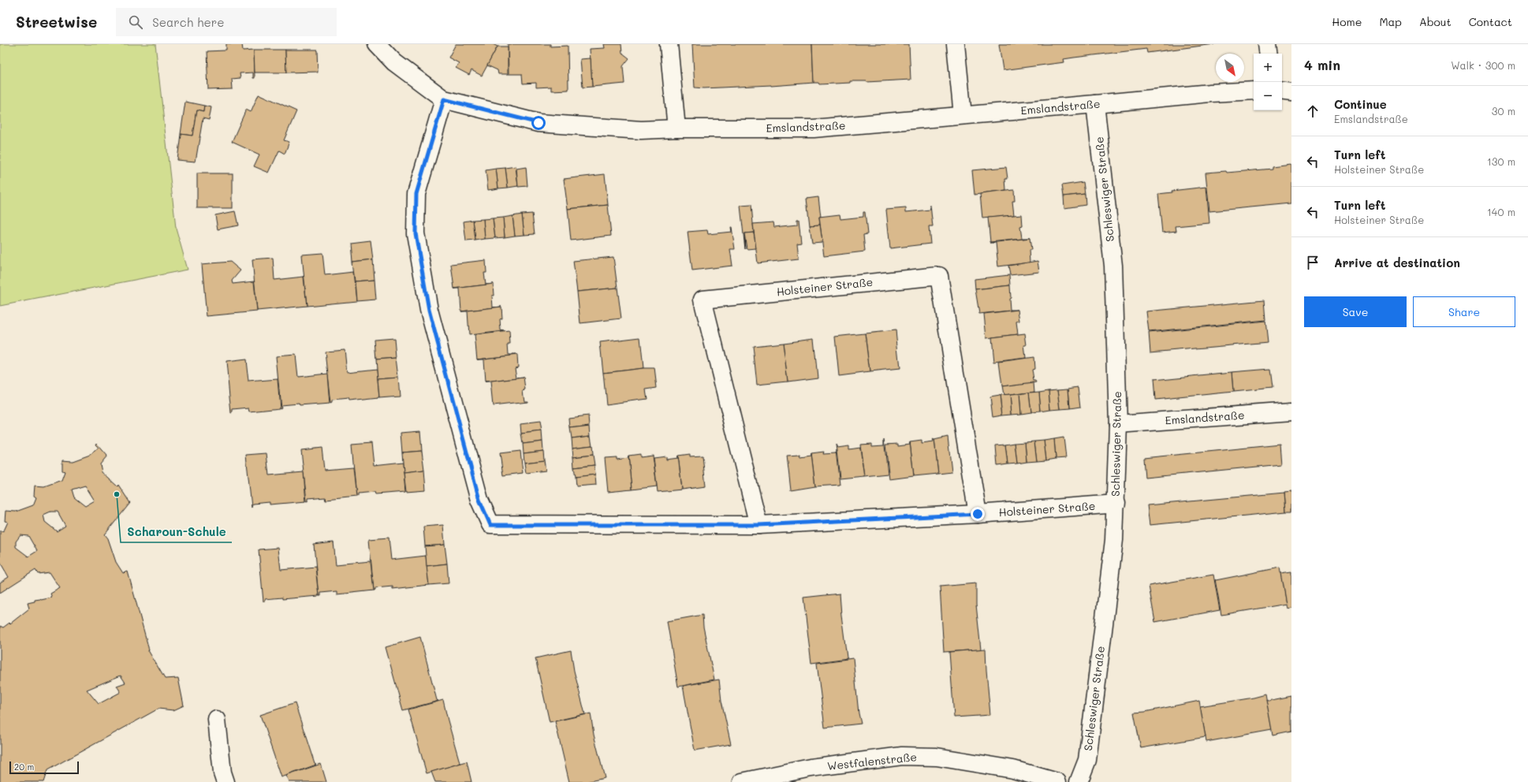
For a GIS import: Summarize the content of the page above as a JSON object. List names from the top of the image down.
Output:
{
  "streets": {
    "street": [
      "Emslandstraße",
      "Schleswiger Straße",
      "Holsteiner Straße",
      "Westfalenstraße"
    ]
  },
  "crossings": [
    ["Emslandstraße", "Schleswiger Straße"],
    ["Emslandstraße", "Holsteiner Straße"],
    ["Schleswiger Straße", "Holsteiner Straße"]
  ],
  "places": ["Scharoun-Schule"],
  "scale_bar": "20 m",
  "north": "bottom right",
  "page": {
    "header": "Streetwise",
    "search": "Search here",
    "nav": [
      "Home",
      "Map",
      "About",
      "Contact"
    ],
    "heading": ["4 min", "Walk · 300 m"],
    "map_buttons": ["+", "−"],
    "list": [
      ["Continue", "Emslandstraße", "30 m"],
      ["Turn left", "Holsteiner Straße", "130 m"],
      ["Turn left", "Holsteiner Straße", "140 m"],
      "Arrive at destination"
    ],
    "buttons": ["Save", "Share"],
    "scale": "20 m"
  }
}
